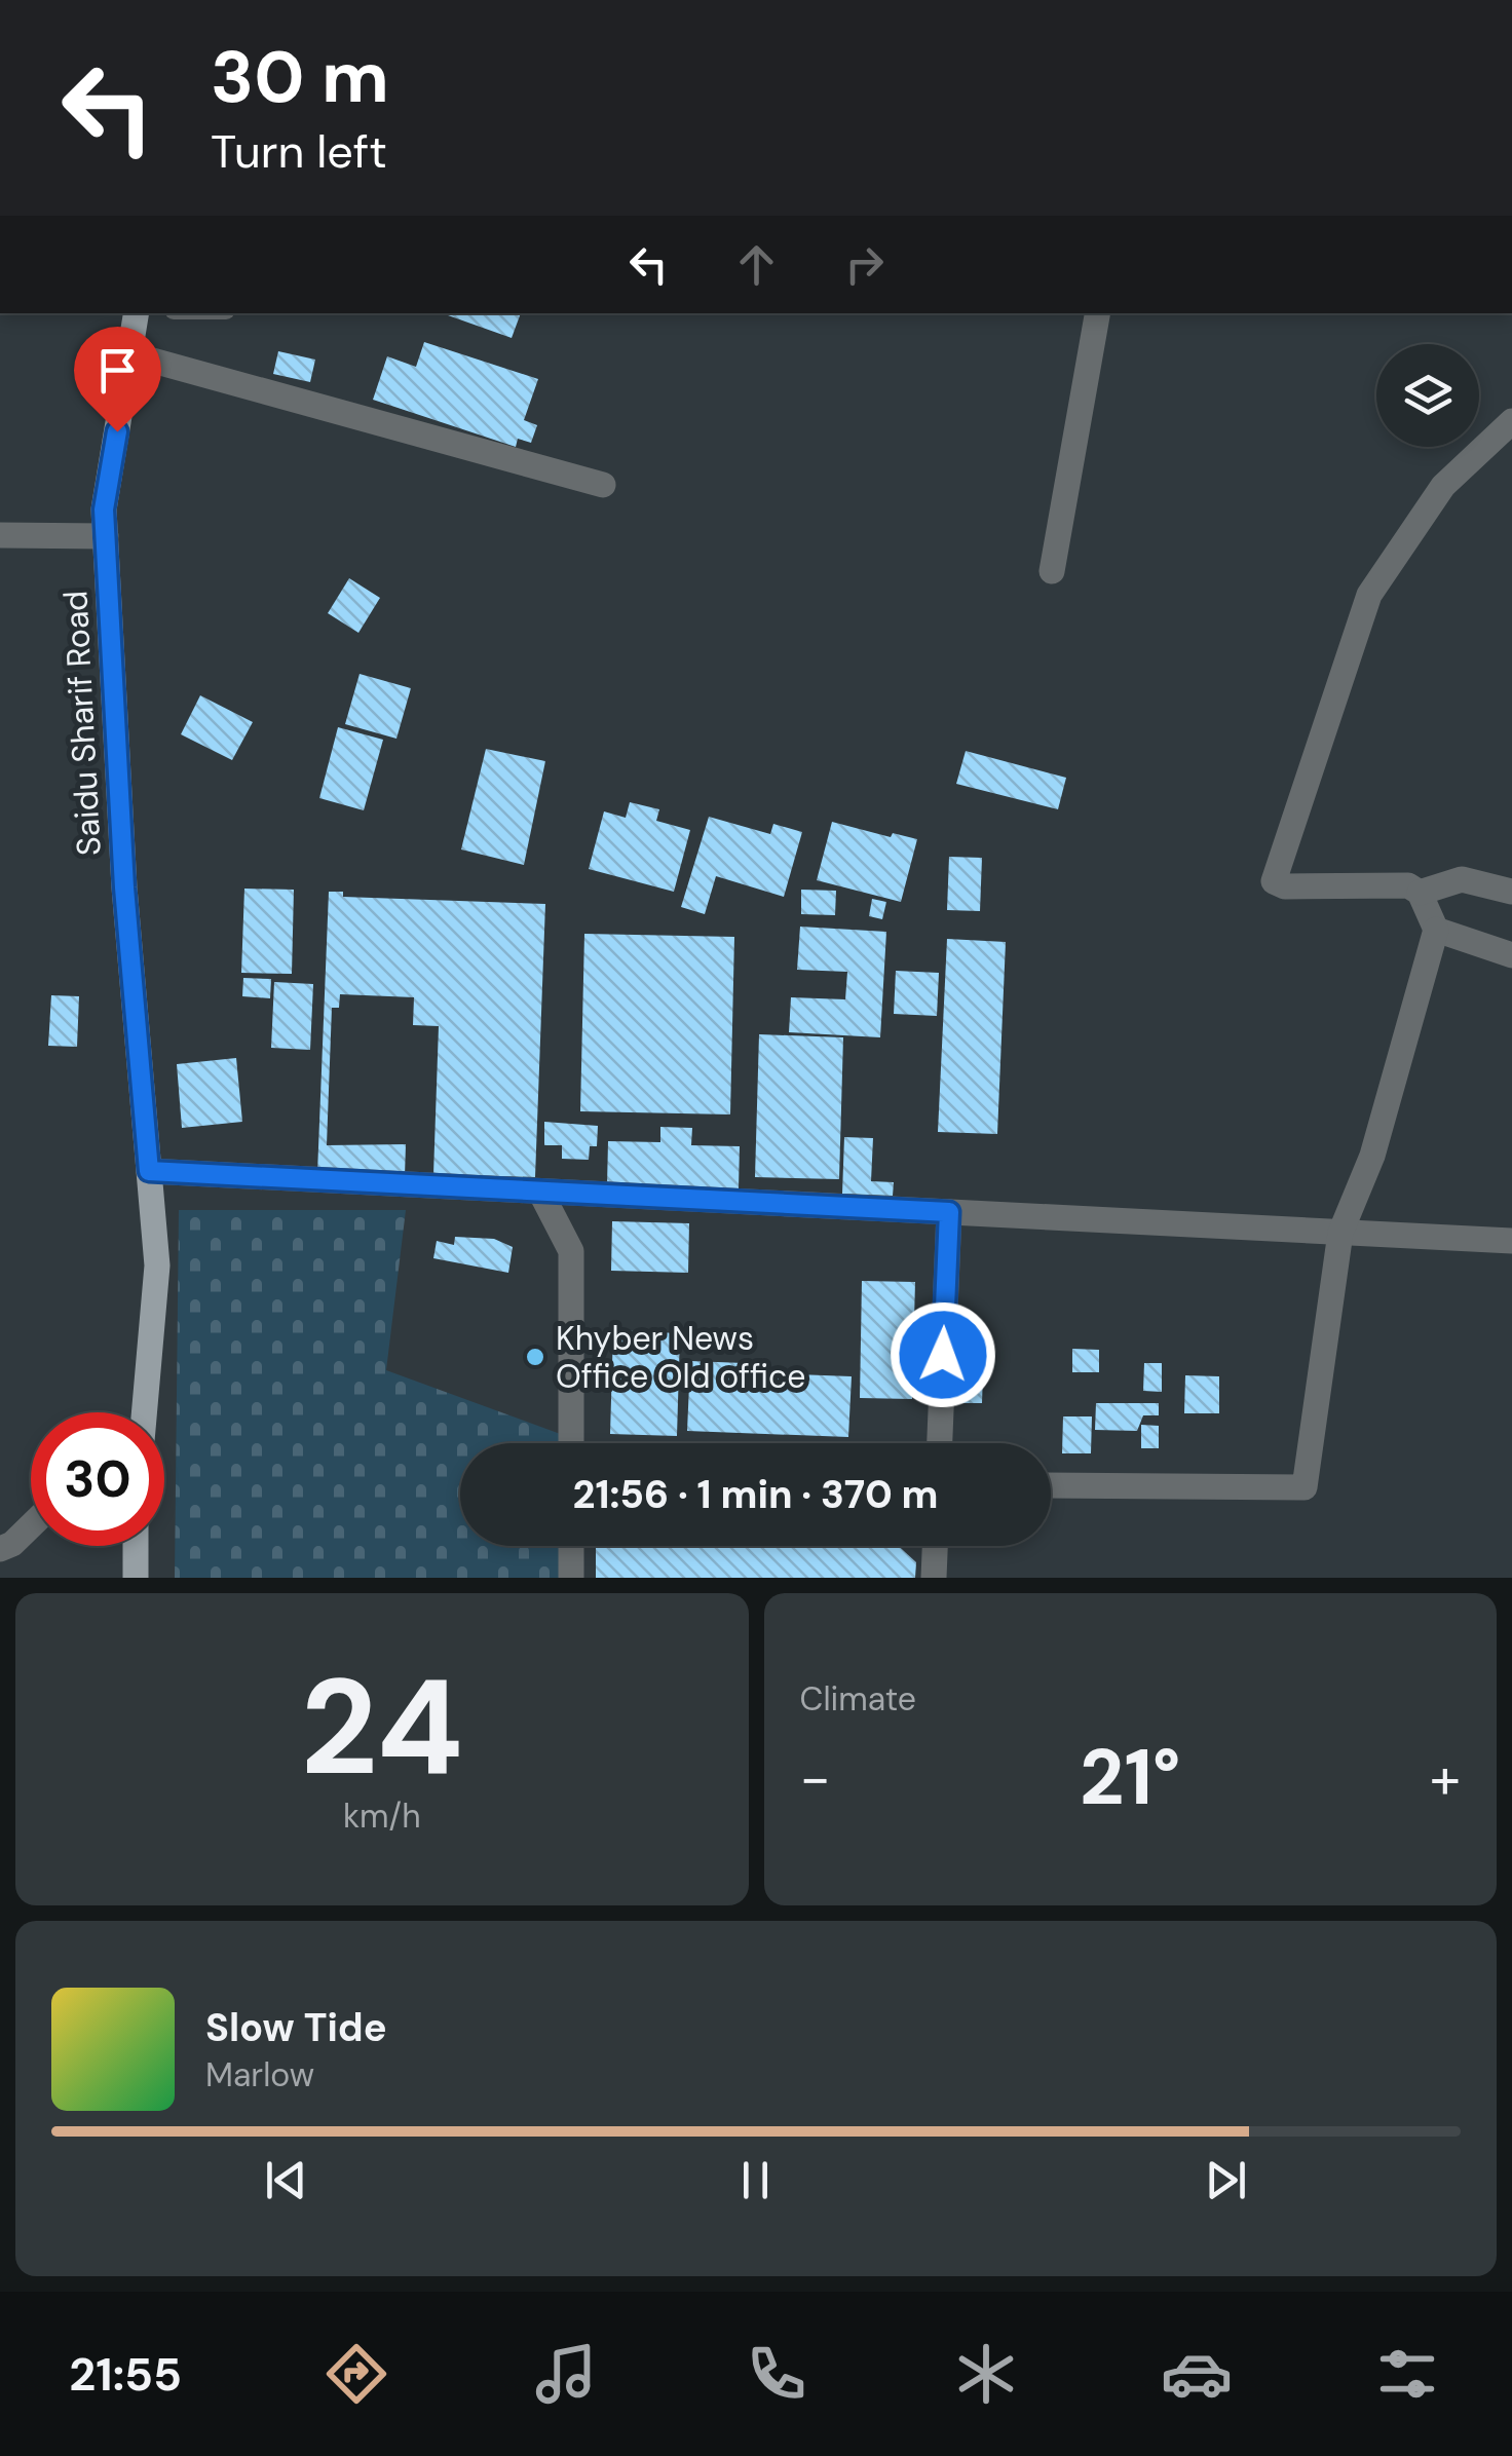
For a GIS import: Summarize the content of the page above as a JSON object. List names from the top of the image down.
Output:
{
  "streets": {
    "main road": ["Saidu Sharif Road"]
  },
  "places": ["Khyber News Office Old office"],
  "page": {
    "turn": ["30 m", "Turn left"],
    "limit": "30",
    "trip": "21:56 · 1 min · 370 m",
    "tile": [
      ["24", "km/h"],
      "Climate"
    ],
    "heat": ["−", "21°", "+"],
    "song": ["Slow Tide", "Marlow"],
    "tabs": "21:55"
  }
}
